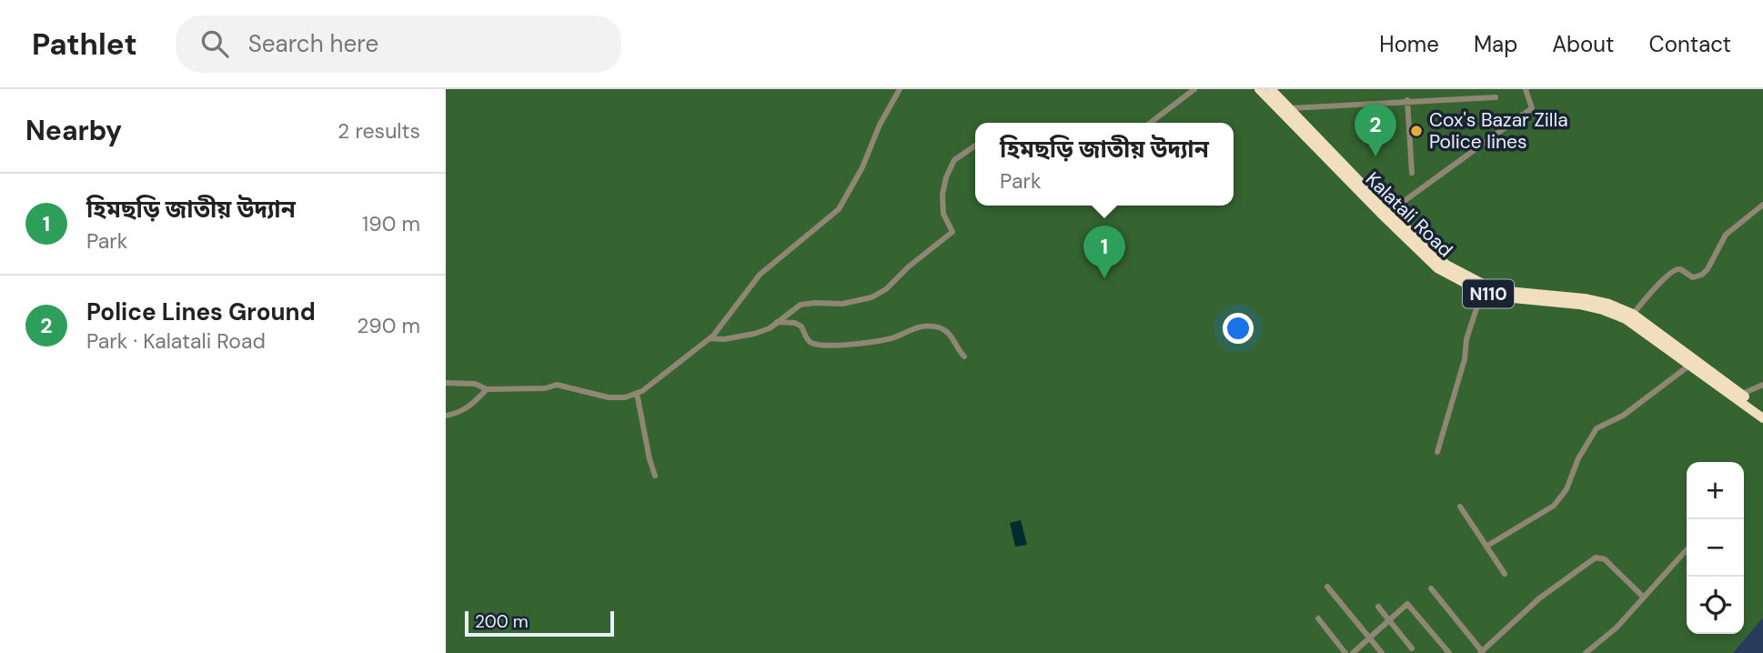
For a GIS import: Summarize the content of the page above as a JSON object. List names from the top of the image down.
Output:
{
  "streets": {
    "highway": ["Kalatali Road", "N110"]
  },
  "places": ["Cox's Bazar Zilla Police lines"],
  "scale_bar": "200 m",
  "page": {
    "header": "Pathlet",
    "search": "Search here",
    "nav": [
      "Home",
      "Map",
      "About",
      "Contact"
    ],
    "heading": ["Nearby", "2 results"],
    "pins": ["2", "1"],
    "popup": ["হিমছড়ি জাতীয় উদ্যান", "Park"],
    "list": [
      {
        "mark": "1",
        "name": "হিমছড়ি জাতীয় উদ্যান",
        "note": "Park",
        "value": "190 m"
      },
      {
        "mark": "2",
        "name": "Police Lines Ground",
        "note": "Park · Kalatali Road",
        "value": "290 m"
      }
    ],
    "map_buttons": ["+", "−"],
    "scale": "200 m"
  }
}
